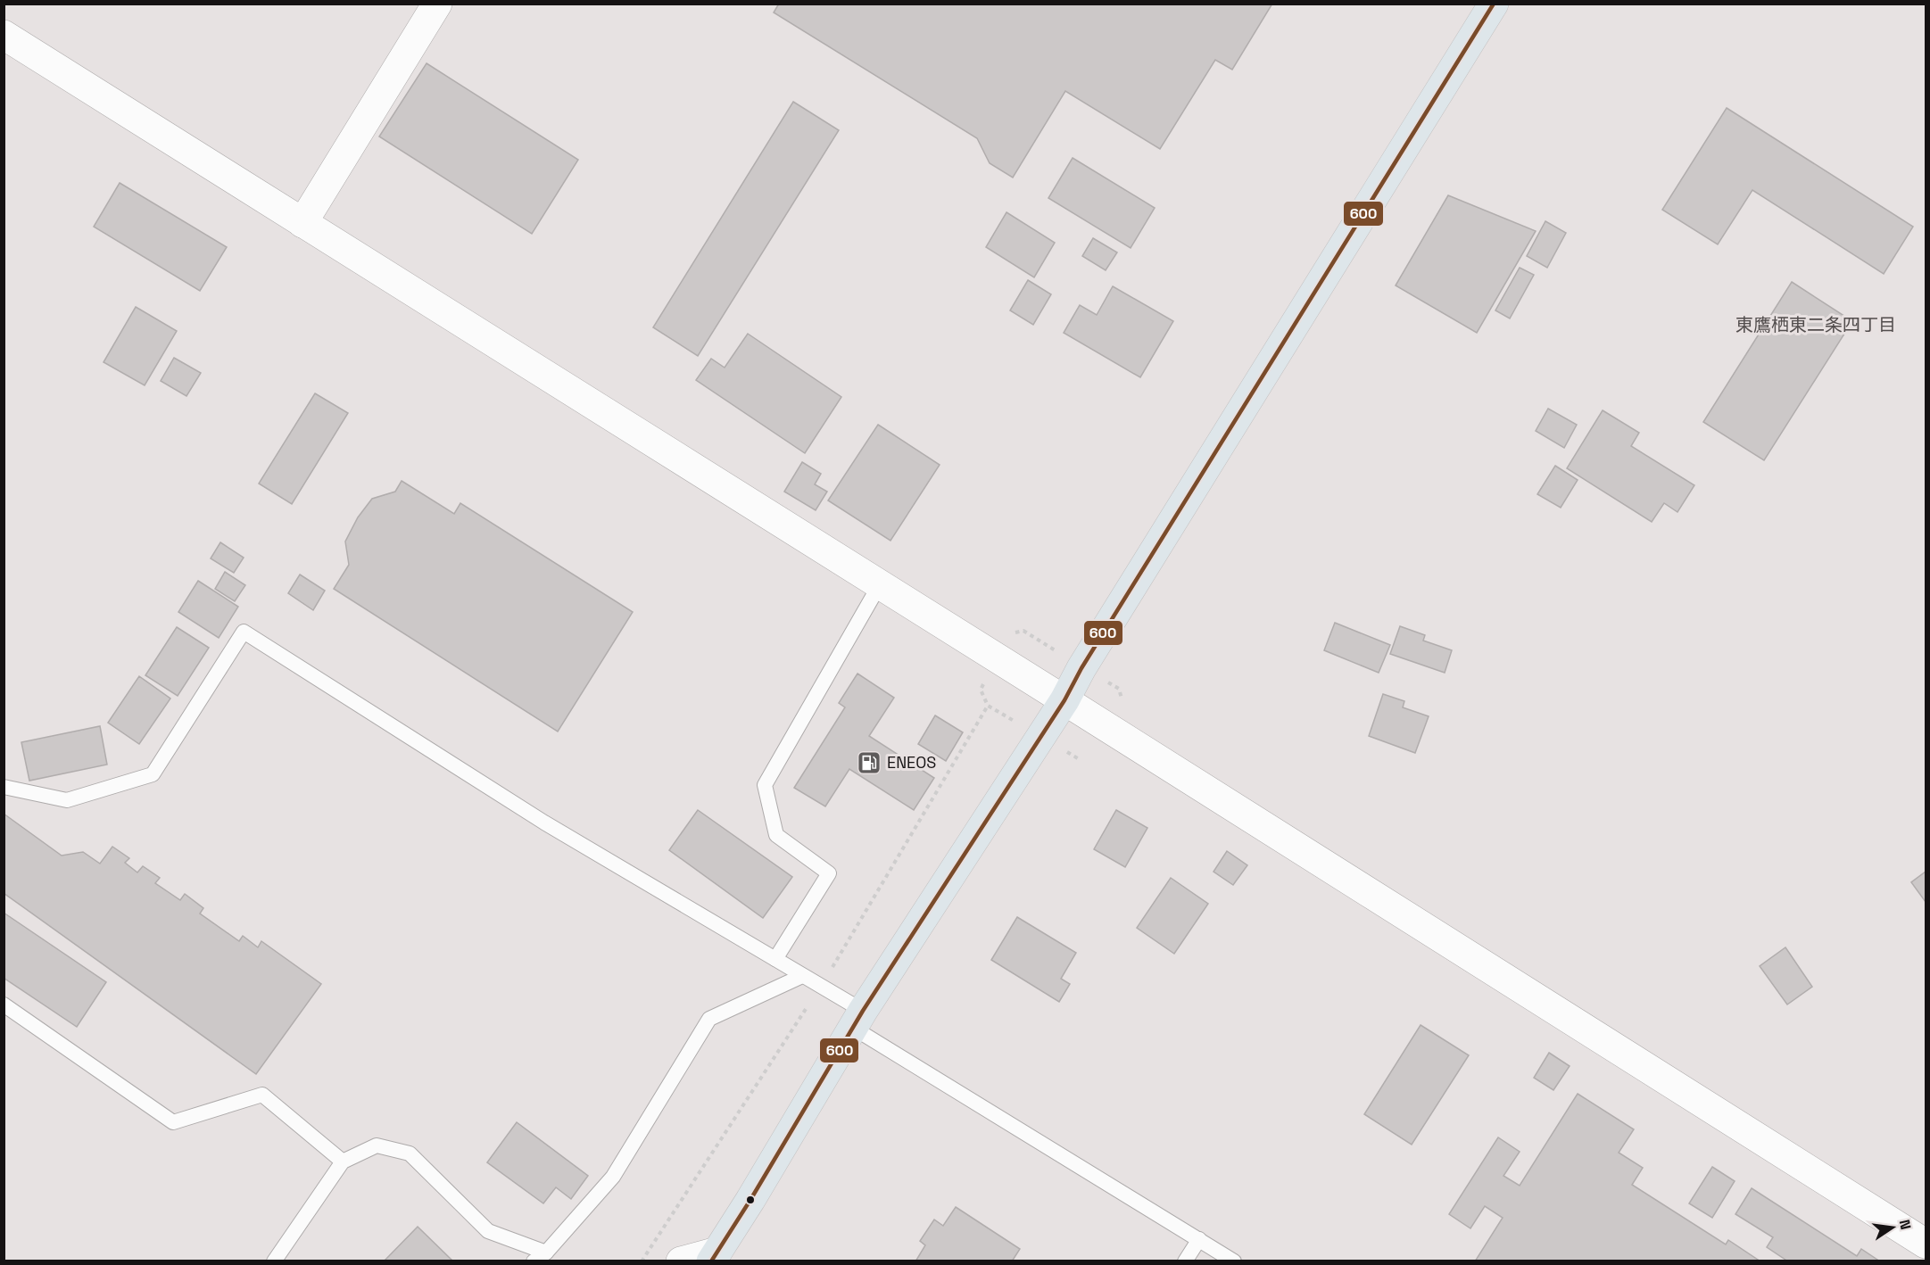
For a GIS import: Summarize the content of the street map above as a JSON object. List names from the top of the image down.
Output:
{
  "districts": ["東鷹栖東二条四丁目"],
  "places": {
    "fuel station": ["ENEOS"]
  },
  "lines": ["transit line 600"],
  "north": "right"
}
